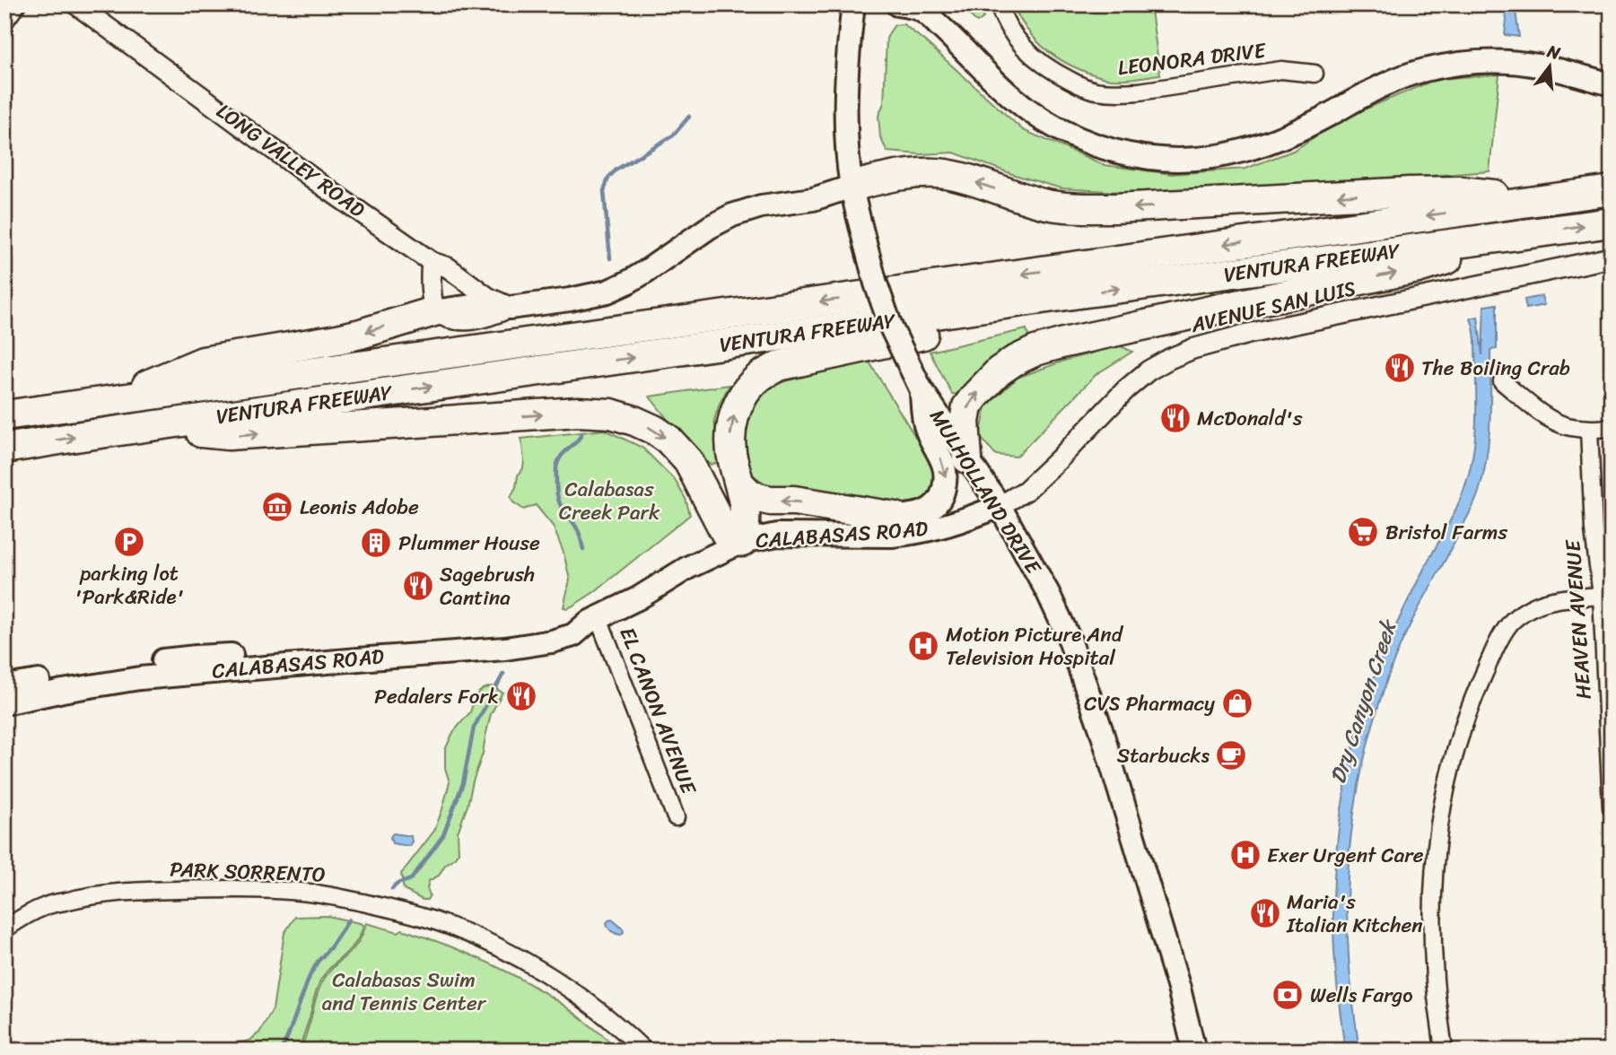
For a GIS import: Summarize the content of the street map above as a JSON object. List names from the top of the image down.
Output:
{
  "streets": {
    "highway": ["VENTURA FREEWAY"],
    "main road": ["MULHOLLAND DRIVE", "CALABASAS ROAD"],
    "street": [
      "LEONORA DRIVE",
      "LONG VALLEY ROAD",
      "AVENUE SAN LUIS",
      "HEAVEN AVENUE",
      "EL CANON AVENUE",
      "PARK SORRENTO"
    ]
  },
  "crossings": [
    ["AVENUE SAN LUIS", "MULHOLLAND DRIVE"],
    ["AVENUE SAN LUIS", "CALABASAS ROAD"],
    ["MULHOLLAND DRIVE", "CALABASAS ROAD"],
    ["CALABASAS ROAD", "EL CANON AVENUE"]
  ],
  "water": ["Dry Canyon Creek"],
  "parks": ["Calabasas Creek Park", "Calabasas Swim and Tennis Center"],
  "places": {
    "restaurant": [
      "The Boiling Crab",
      "McDonald's",
      "Sagebrush Cantina",
      "Pedalers Fork",
      "Maria's Italian Kitchen"
    ],
    "museum": ["Leonis Adobe"],
    "supermarket": ["Bristol Farms"],
    "parking": ["parking lot 'Park&Ride'"],
    "building": ["Plummer House"],
    "hospital": ["Motion Picture And Television Hospital", "Exer Urgent Care"],
    "shop": ["CVS Pharmacy"],
    "cafe": ["Starbucks"],
    "bank": ["Wells Fargo"]
  },
  "north": "top"
}
